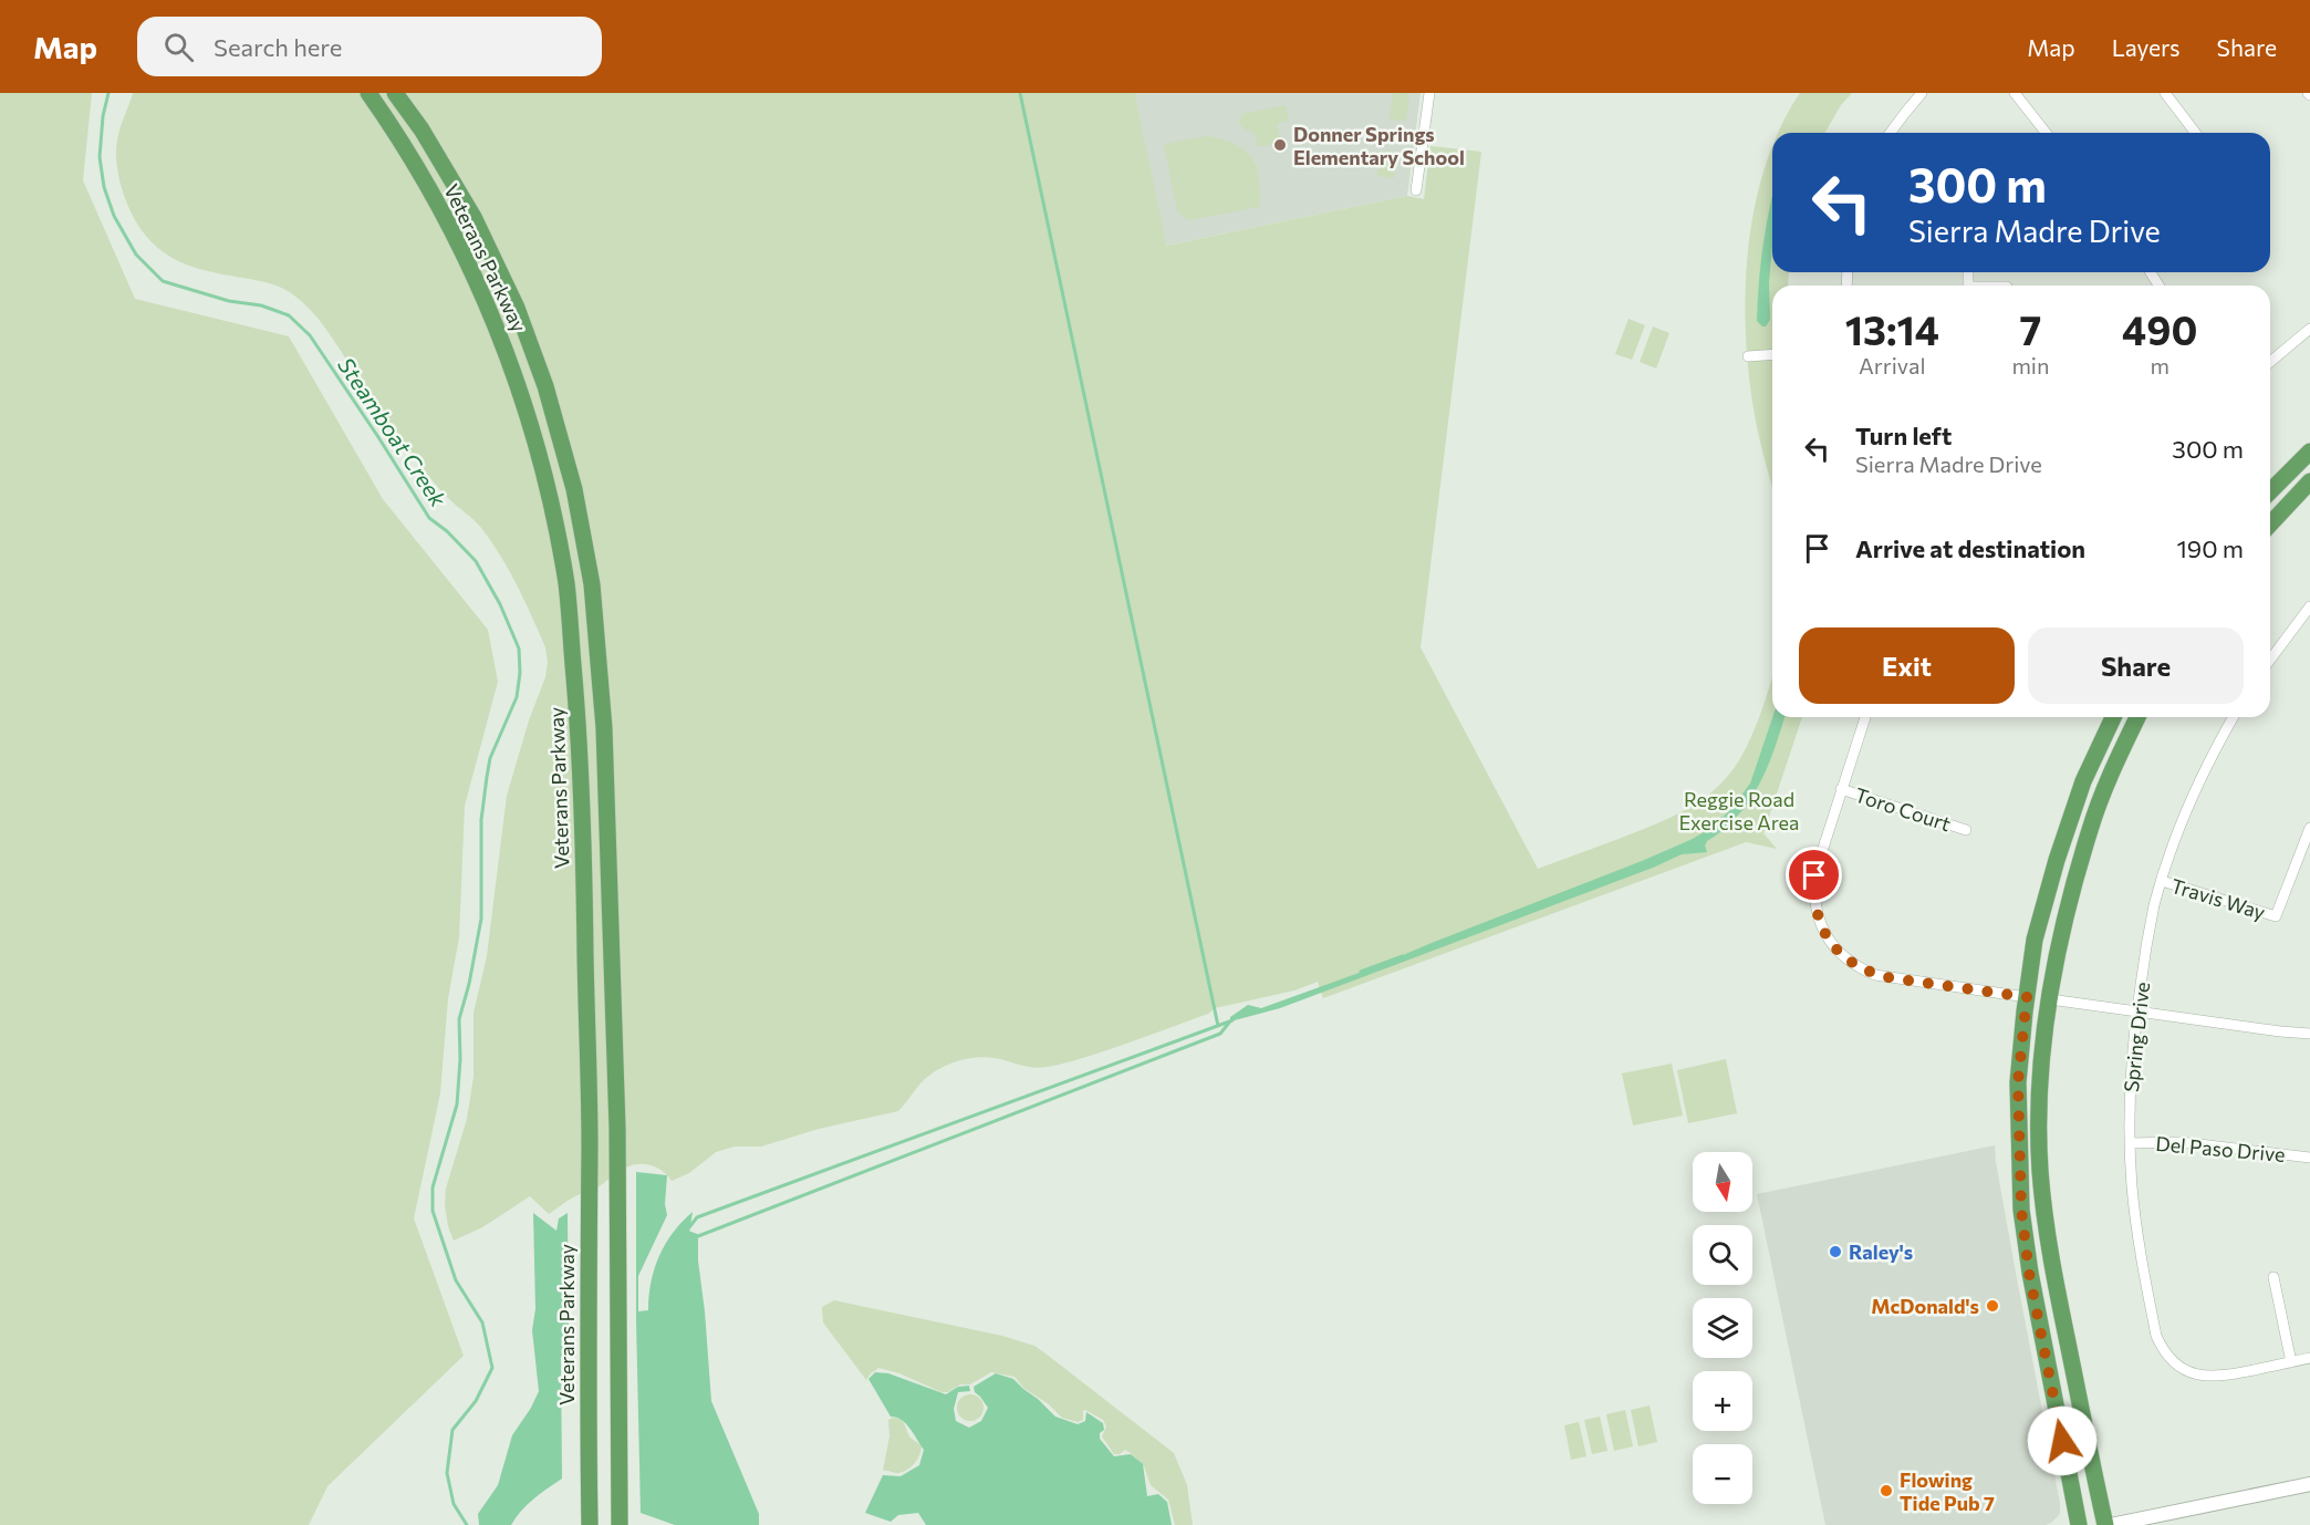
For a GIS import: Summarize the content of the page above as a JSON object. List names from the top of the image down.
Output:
{
  "streets": {
    "main road": ["Veterans Parkway"],
    "street": [
      "Toro Court",
      "Travis Way",
      "Spring Drive",
      "Del Paso Drive"
    ]
  },
  "crossings": [
    ["Travis Way", "Spring Drive"],
    ["Spring Drive", "Del Paso Drive"]
  ],
  "water": ["Steamboat Creek"],
  "parks": ["Reggie Road Exercise Area"],
  "places": [
    "Donner Springs Elementary School",
    "Raley's",
    "McDonald's",
    "Flowing Tide Pub 7"
  ],
  "north": "bottom",
  "page": {
    "header": "Map",
    "search": "Search here",
    "nav": ["Map", "Layers", "Share"],
    "turn": ["300 m", "Sierra Madre Drive"],
    "eta": [
      "13:14",
      "Arrival",
      "7",
      "min",
      "490",
      "m"
    ],
    "list": [
      {
        "name": "Turn left",
        "note": "Sierra Madre Drive",
        "value": "300 m"
      },
      {
        "name": "Arrive at destination",
        "value": "190 m"
      }
    ],
    "buttons": ["Exit", "Share"],
    "map_buttons": ["+", "−"]
  }
}
